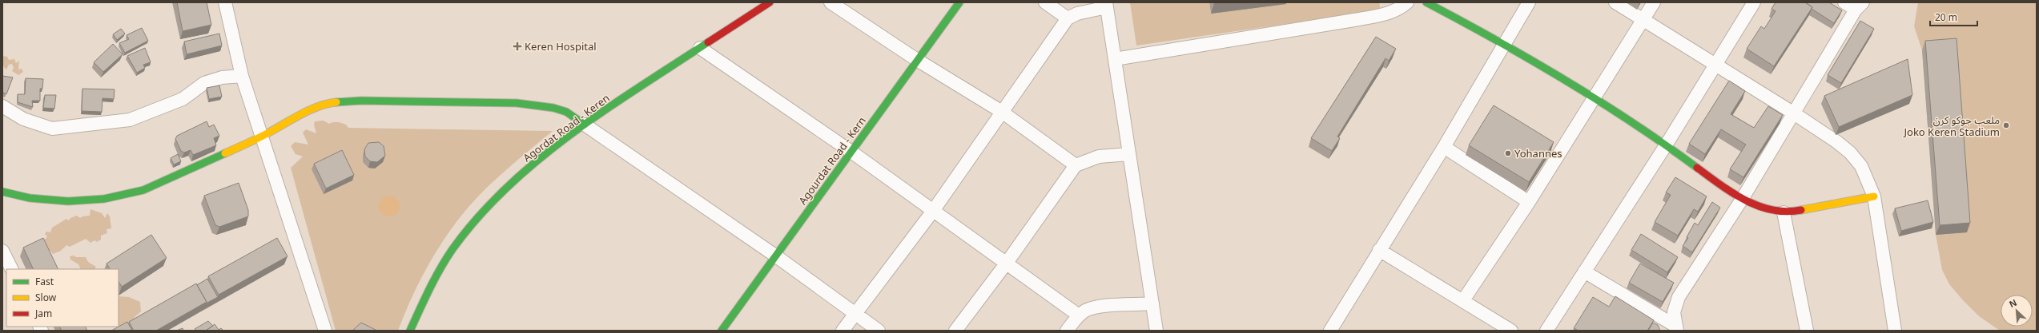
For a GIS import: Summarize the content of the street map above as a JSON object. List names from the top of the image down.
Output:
{
  "streets": {
    "main road": ["Agordat Road - Keren", "Agourdat Road - Kern"]
  },
  "places": {
    "health": ["Keren Hospital"],
    "other": ["ملعب جوكو كرن Joko Keren Stadium", "Yohannes"]
  },
  "legend": ["Fast", "Slow", "Jam"],
  "scale_bar": "20 m",
  "north": "top left"
}
